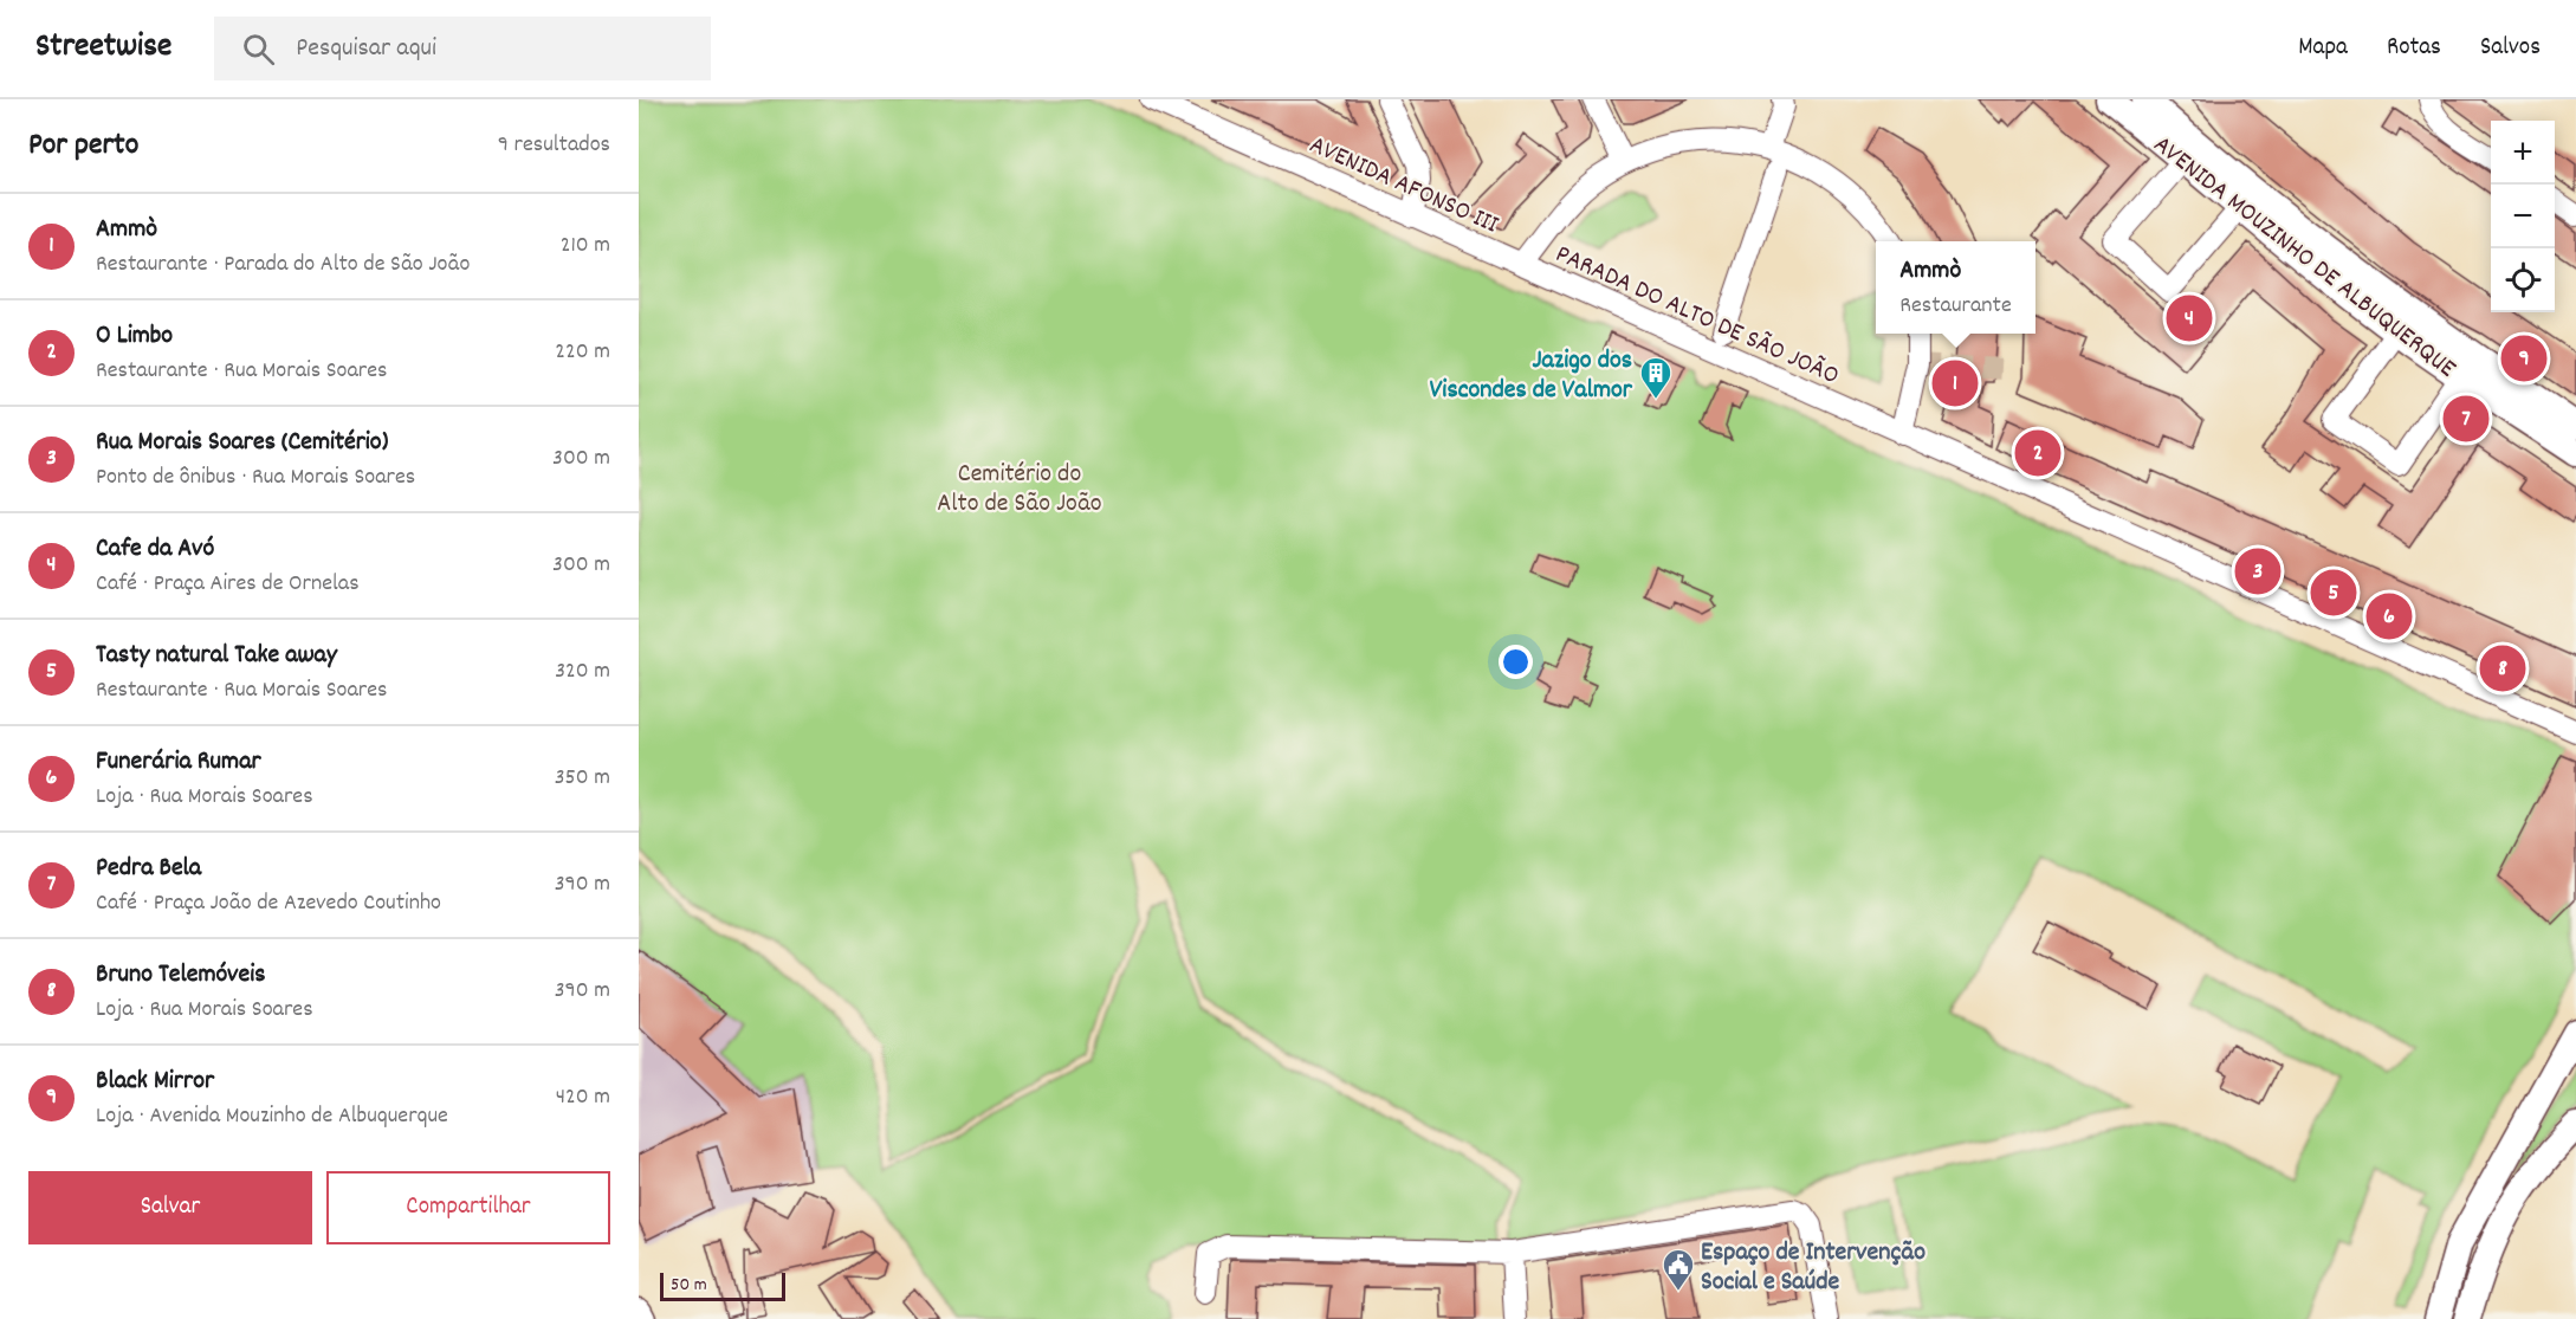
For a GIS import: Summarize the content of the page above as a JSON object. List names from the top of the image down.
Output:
{
  "streets": {
    "main road": ["AVENIDA MOUZINHO DE ALBUQUERQUE"],
    "street": ["AVENIDA AFONSO III", "PARADA DO ALTO DE SÃO JOÃO"]
  },
  "crossings": [
    ["AVENIDA AFONSO III", "PARADA DO ALTO DE SÃO JOÃO"]
  ],
  "parks": ["Cemitério do Alto de São João"],
  "places": {
    "building": ["Jazigo dos Viscondes de Valmor"],
    "public building": ["Espaço de Intervenção Social e Saúde"]
  },
  "scale_bar": "50 m",
  "page": {
    "header": "Streetwise",
    "search": "Pesquisar aqui",
    "nav": ["Mapa", "Rotas", "Salvos"],
    "heading": ["Por perto", "9 resultados"],
    "map_buttons": ["+", "−"],
    "list": [
      {
        "mark": "1",
        "name": "Ammò",
        "note": "Restaurante · Parada do Alto de São João",
        "value": "210 m"
      },
      {
        "mark": "2",
        "name": "O Limbo",
        "note": "Restaurante · Rua Morais Soares",
        "value": "220 m"
      },
      {
        "mark": "3",
        "name": "Rua Morais Soares (Cemitério)",
        "note": "Ponto de ônibus · Rua Morais Soares",
        "value": "300 m"
      },
      {
        "mark": "4",
        "name": "Cafe da Avó",
        "note": "Café · Praça Aires de Ornelas",
        "value": "300 m"
      },
      {
        "mark": "5",
        "name": "Tasty natural Take away",
        "note": "Restaurante · Rua Morais Soares",
        "value": "320 m"
      },
      {
        "mark": "6",
        "name": "Funerária Rumar",
        "note": "Loja · Rua Morais Soares",
        "value": "350 m"
      },
      {
        "mark": "7",
        "name": "Pedra Bela",
        "note": "Café · Praça João de Azevedo Coutinho",
        "value": "390 m"
      },
      {
        "mark": "8",
        "name": "Bruno Telemóveis",
        "note": "Loja · Rua Morais Soares",
        "value": "390 m"
      },
      {
        "mark": "9",
        "name": "Black Mirror",
        "note": "Loja · Avenida Mouzinho de Albuquerque",
        "value": "420 m"
      }
    ],
    "popup": ["Ammò", "Restaurante"],
    "pins": [
      "4",
      "9",
      "1",
      "7",
      "2",
      "3",
      "5",
      "6",
      "8"
    ],
    "buttons": ["Salvar", "Compartilhar"],
    "scale": "50 m"
  }
}
